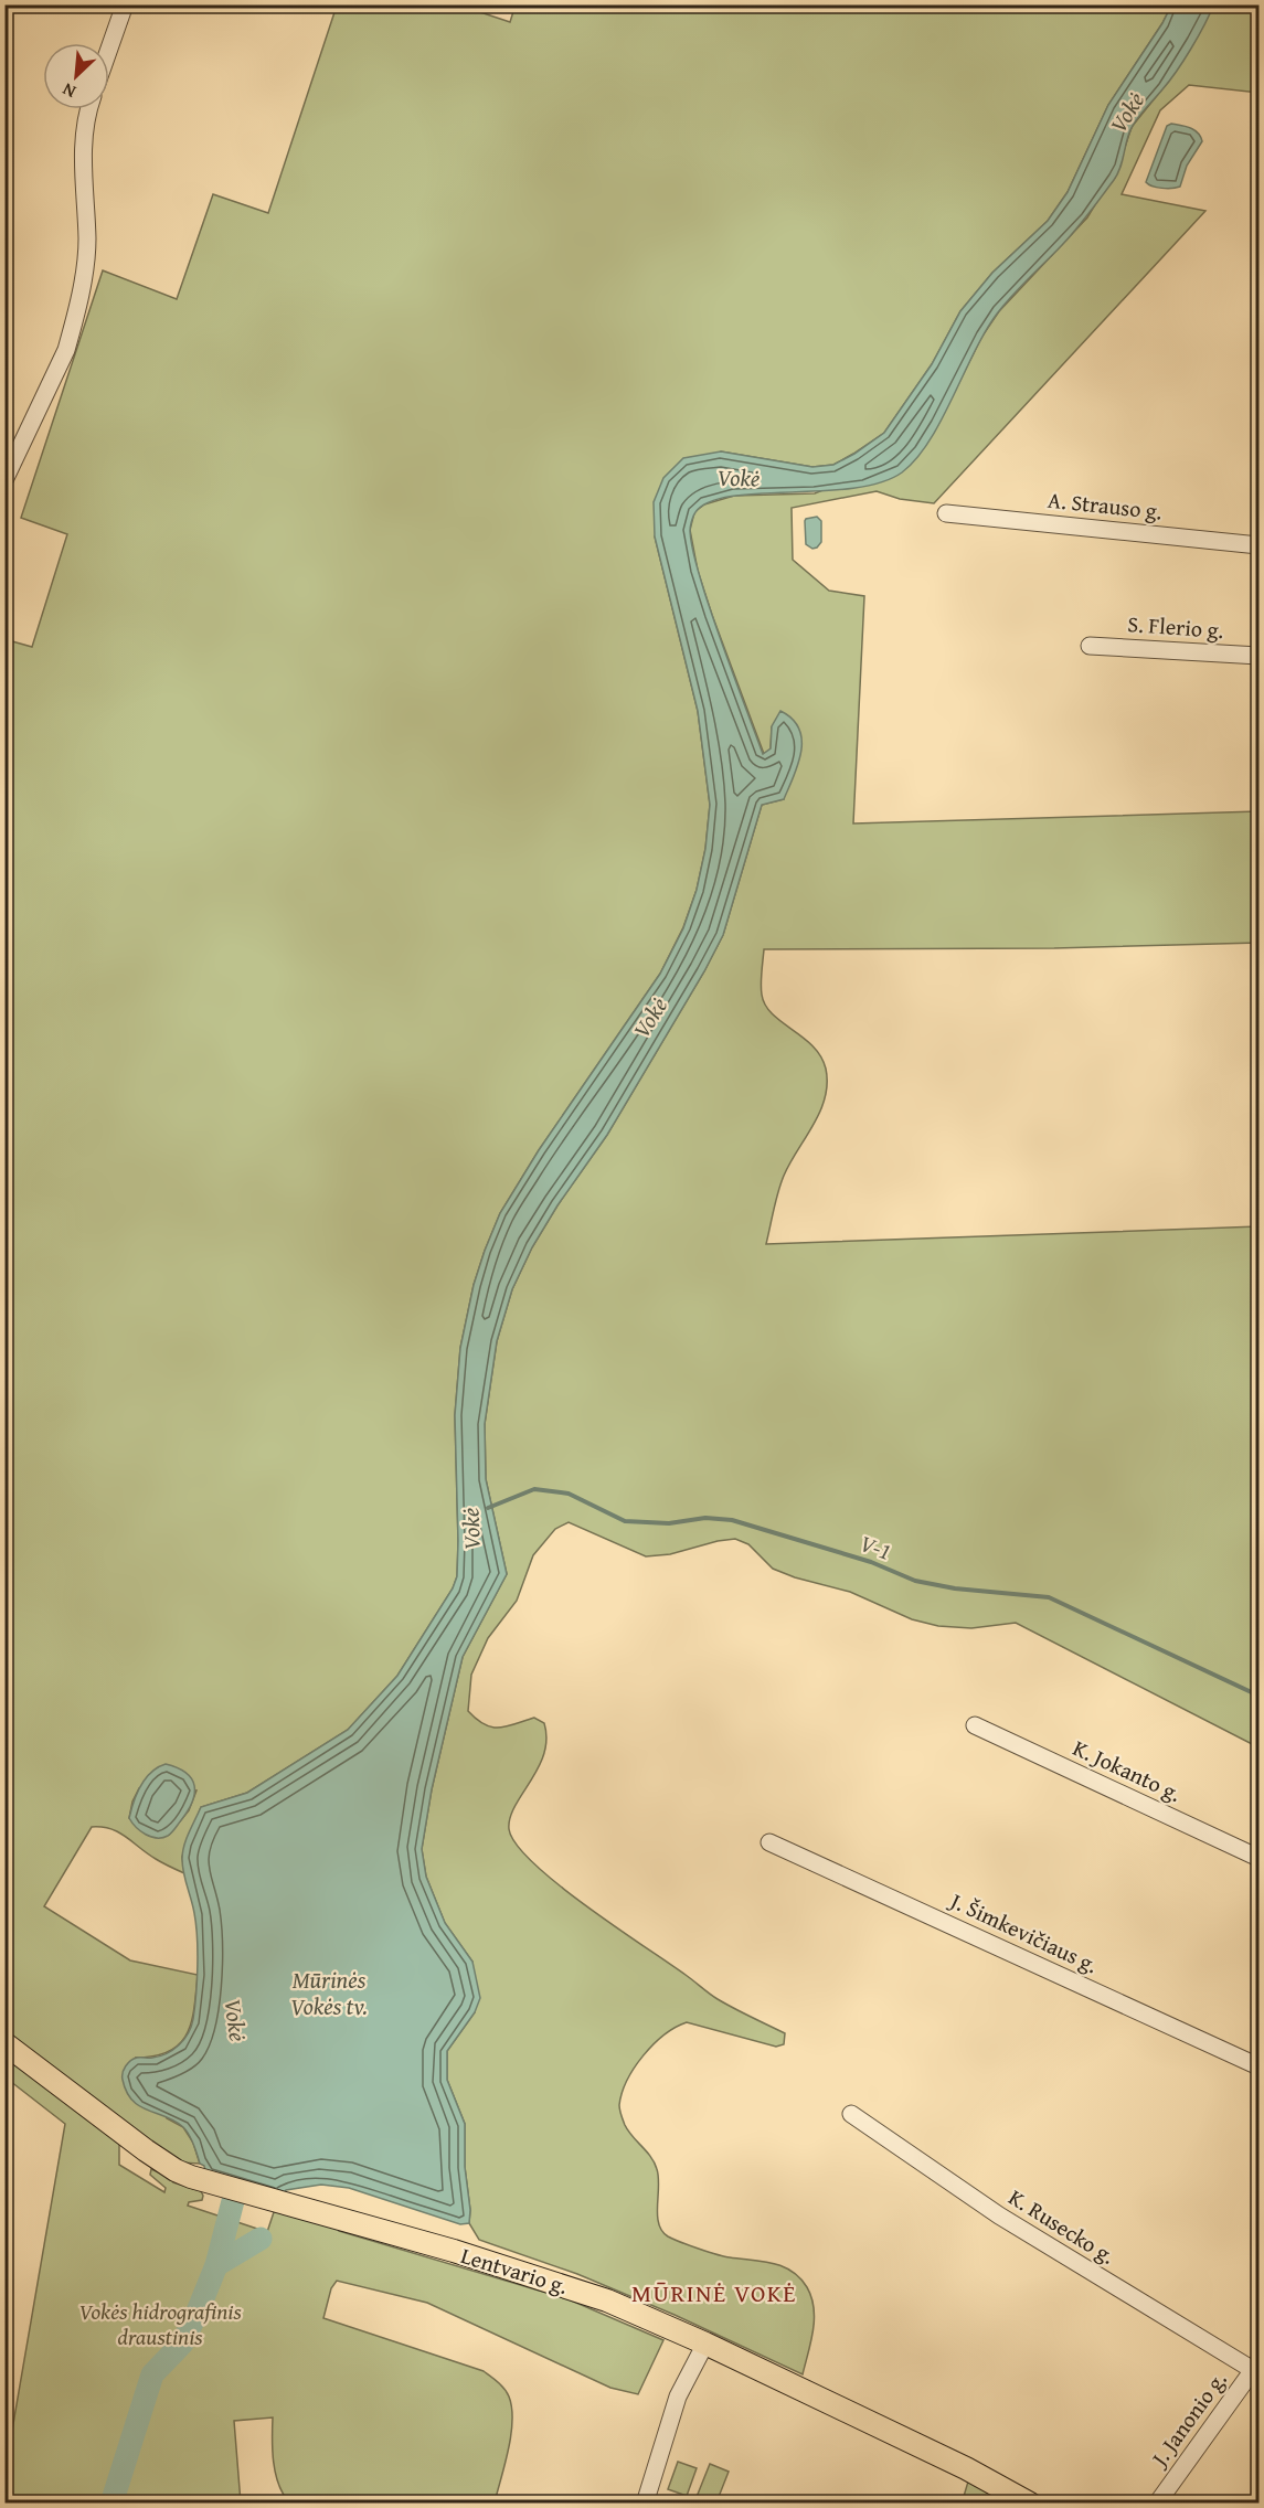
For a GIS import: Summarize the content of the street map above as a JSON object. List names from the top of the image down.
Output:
{
  "streets": {
    "main road": ["Lentvario g."],
    "street": [
      "A. Strauso g.",
      "S. Flerio g.",
      "K. Jokanto g.",
      "J. Šimkevičiaus g.",
      "K. Rusecko g.",
      "J. Janonio g."
    ]
  },
  "crossings": [
    ["K. Rusecko g.", "J. Janonio g."]
  ],
  "districts": ["MŪRINĖ VOKĖ"],
  "water": ["Vokė", "V-1", "Mūrinės Vokės tv."],
  "parks": ["Vokės hidrografinis draustinis"],
  "north": "bottom left"
}
